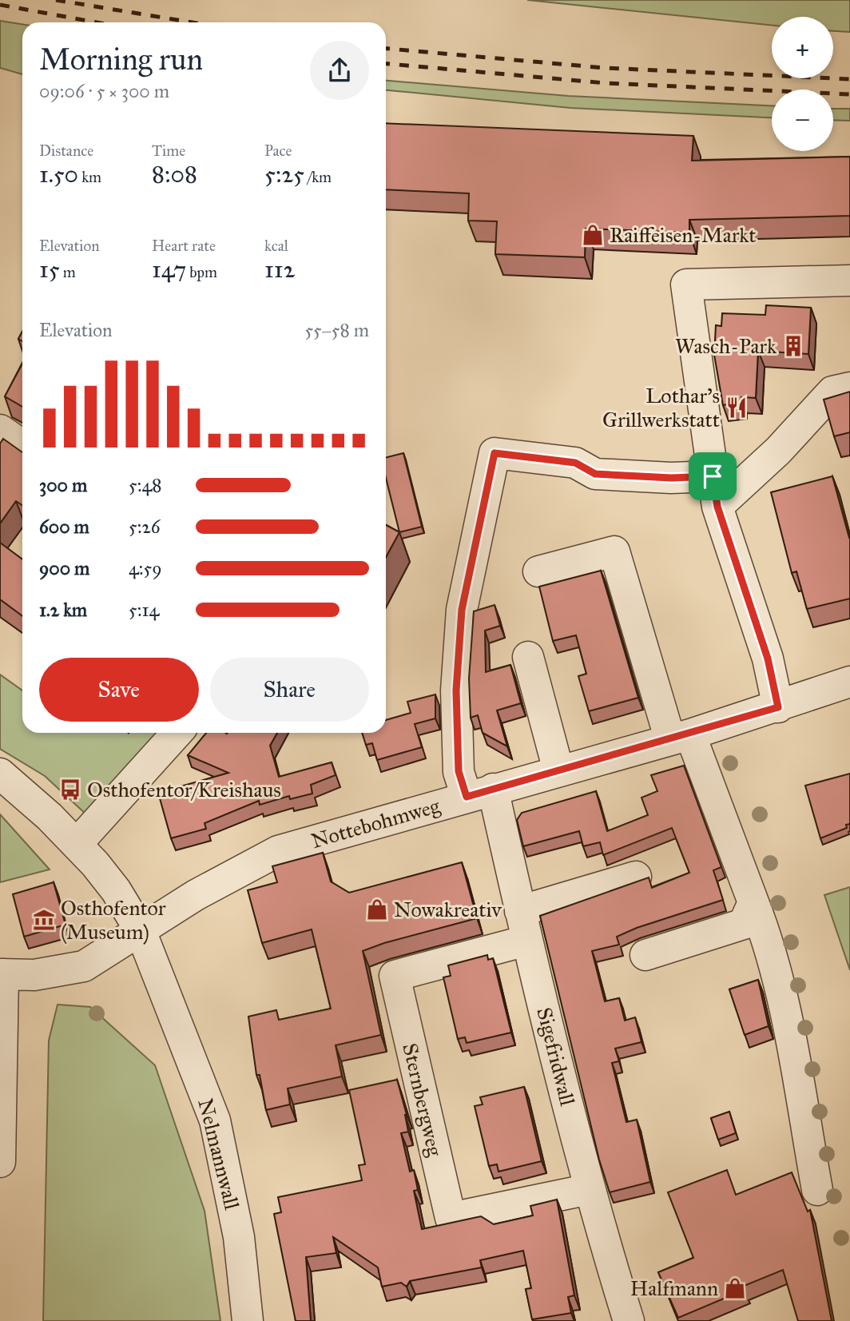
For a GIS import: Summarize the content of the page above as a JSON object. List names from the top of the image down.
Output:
{
  "streets": {
    "street": [
      "Nottebohmweg",
      "Sigefridwall",
      "Sternbergweg",
      "Nelmannwall"
    ]
  },
  "crossings": [
    ["Nottebohmweg", "Sigefridwall"],
    ["Nottebohmweg", "Nelmannwall"],
    ["Sigefridwall", "Sternbergweg"]
  ],
  "places": {
    "shop": ["Raiffeisen-Markt", "Nowakreativ", "Halfmann"],
    "building": ["Wasch-Park"],
    "restaurant": ["Lothar's Grillwerkstatt"],
    "bus stop": ["Osthofentor/Kreishaus"],
    "museum": ["Osthofentor (Museum)"]
  },
  "page": {
    "map_buttons": ["+", "−"],
    "heading": ["Morning run", "09:06 · 5 × 300 m"],
    "stats": [
      ["Distance", "1.50 km"],
      ["Time", "8:08"],
      ["Pace", "5:25 /km"],
      ["Elevation", "15 m"],
      ["Heart rate", "147 bpm"],
      ["kcal", "112"]
    ],
    "chart": ["Elevation", "55–58 m"],
    "list": [
      {
        "name": "300 m",
        "note": "5:48"
      },
      {
        "name": "600 m",
        "note": "5:26"
      },
      {
        "name": "900 m",
        "note": "4:59"
      },
      {
        "name": "1.2 km",
        "note": "5:14"
      }
    ],
    "buttons": ["Save", "Share"]
  }
}
